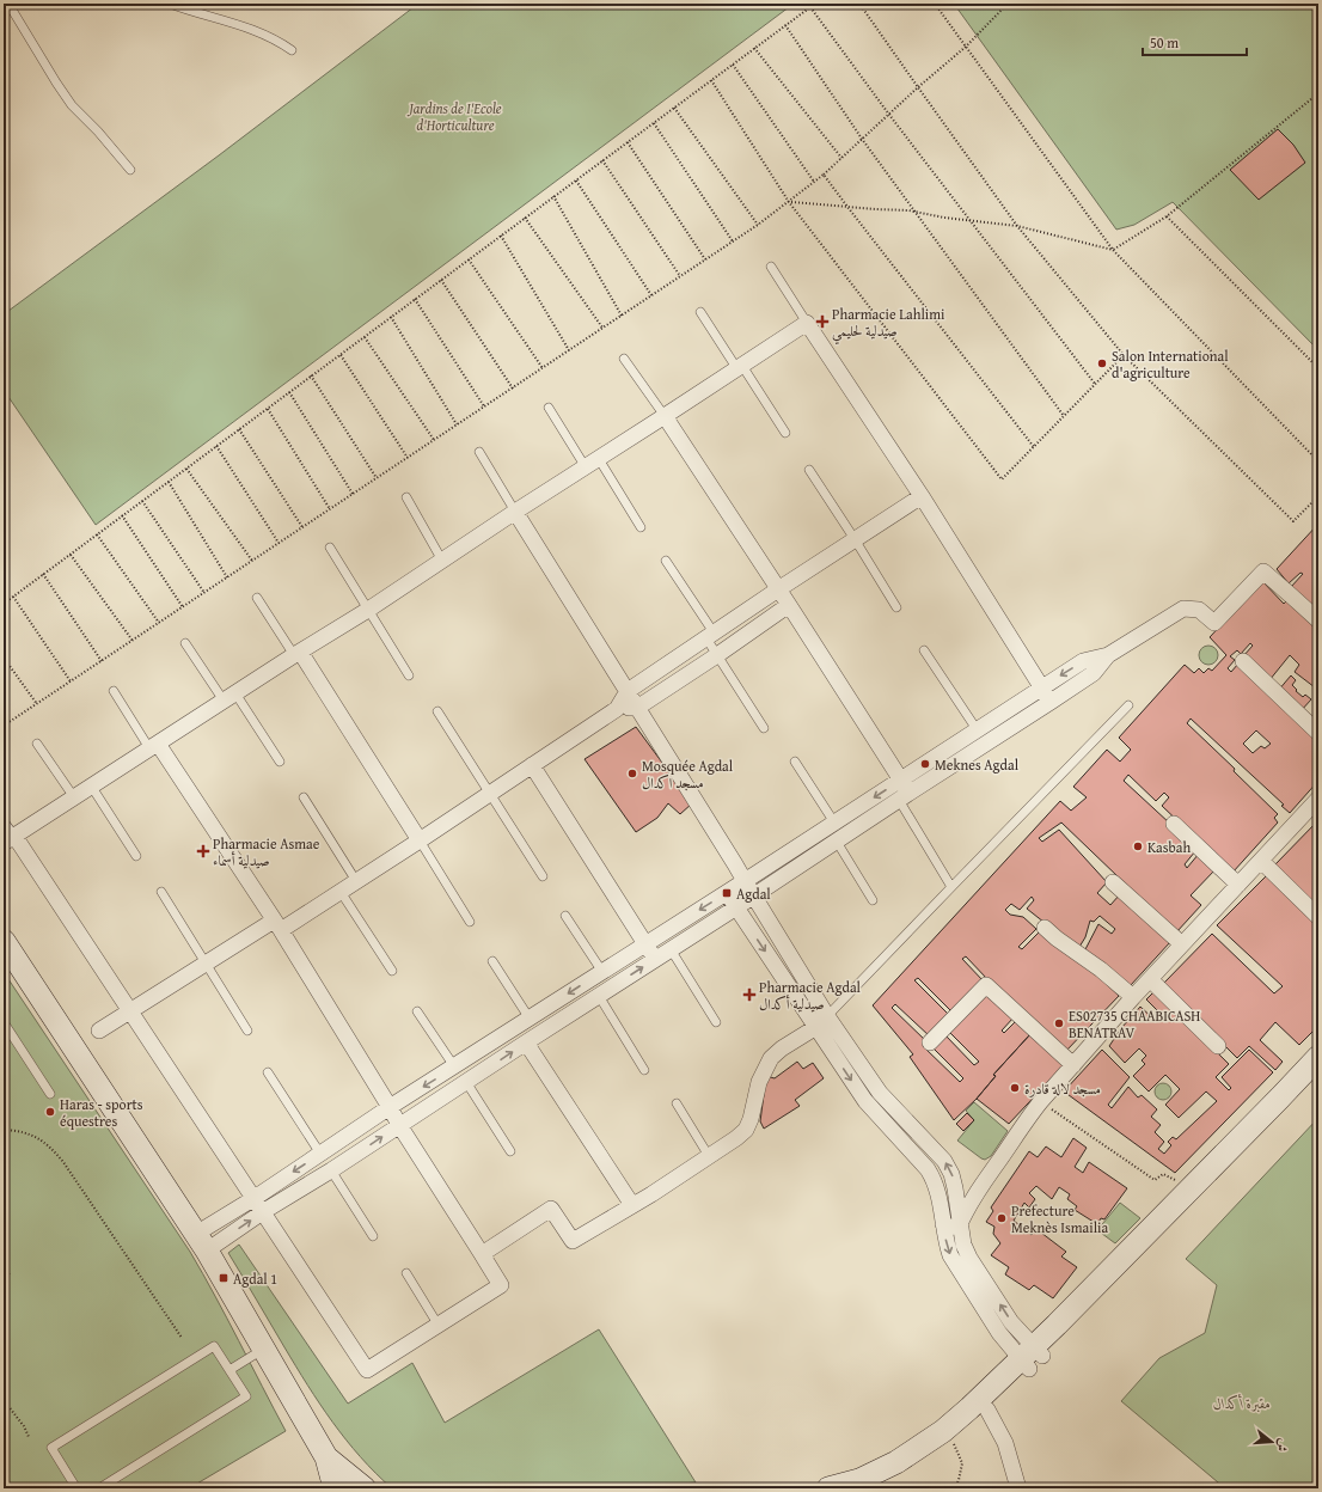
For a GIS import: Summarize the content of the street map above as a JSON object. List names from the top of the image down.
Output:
{
  "parks": ["Jardins de I'Ecole d'Horticulture", "مقبرة أكدال"],
  "places": {
    "health": ["Pharmacie Lahlimi صيدلية لحليمي", "Pharmacie Asmae صيدلية أسماء", "Pharmacie Agdal صيدلية أكدال"],
    "other": [
      "Salon International d'agriculture",
      "Meknes Agdal",
      "Mosquée Agdal مسجد اكدال",
      "Kasbah",
      "ES02735 CHAABICASH BENATRAV",
      "مسجد لالة قادرة",
      "Haras - sports équestres",
      "Prefecture Meknès Ismailia"
    ],
    "transit": ["Agdal", "Agdal 1"]
  },
  "scale_bar": "50 m",
  "north": "right"
}
